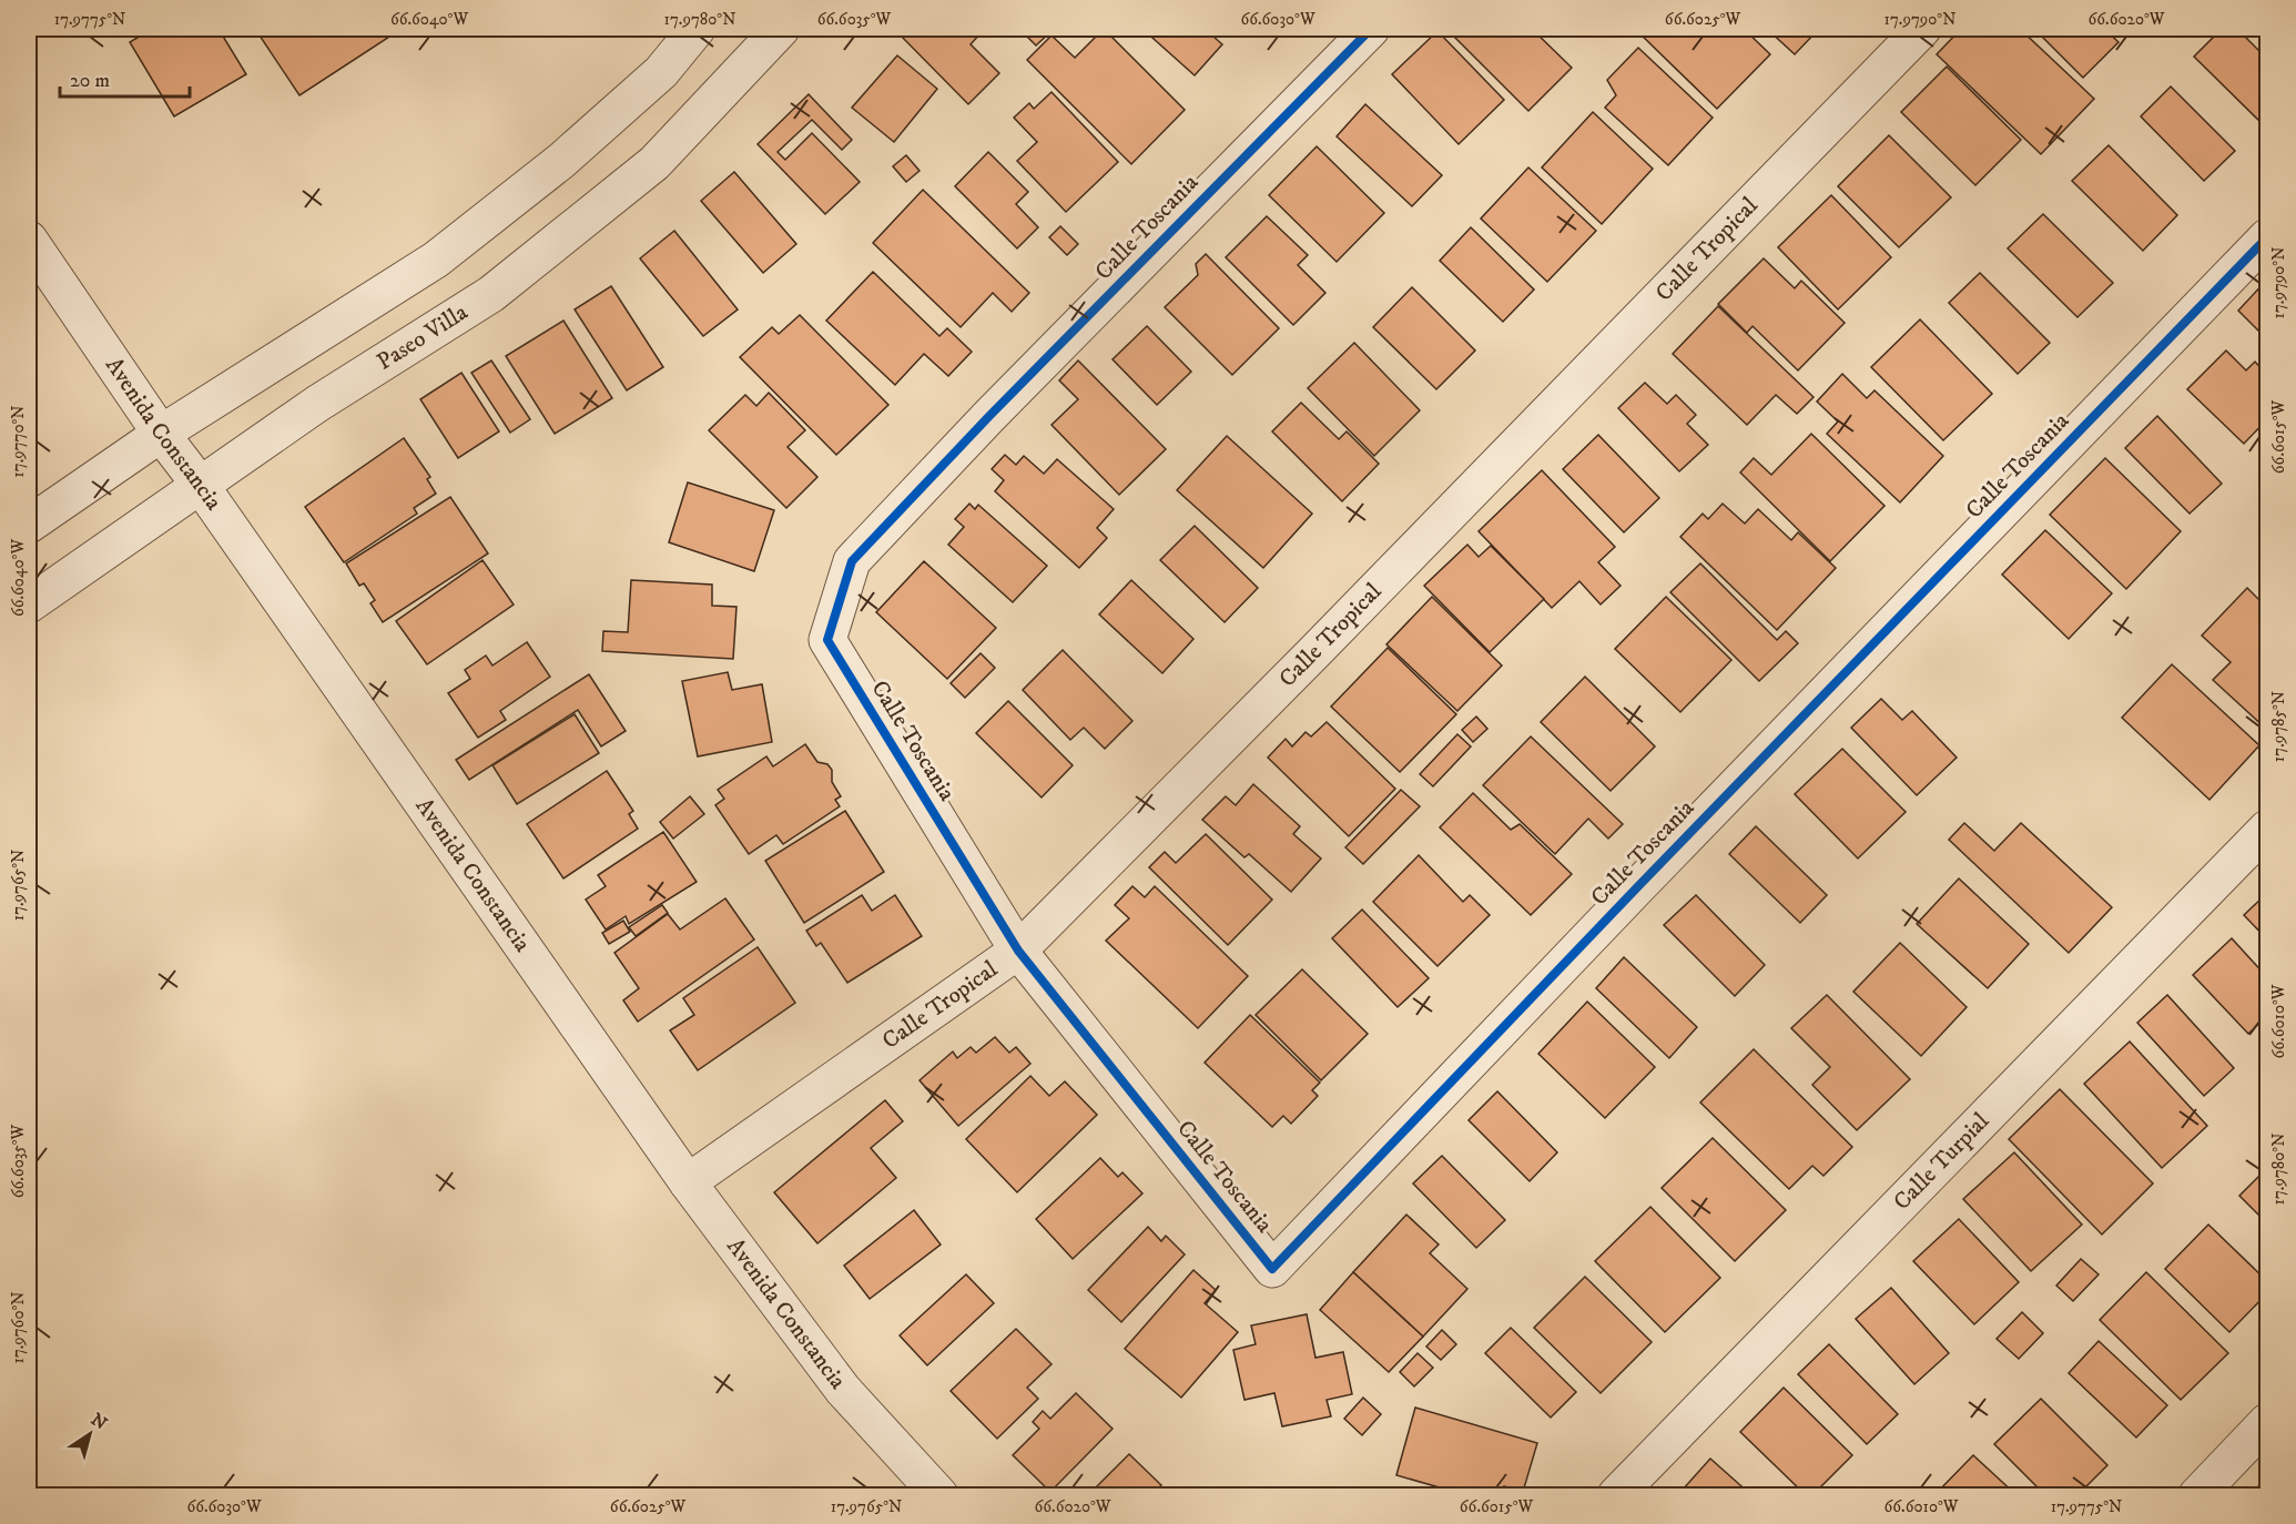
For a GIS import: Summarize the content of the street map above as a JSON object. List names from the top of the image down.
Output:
{
  "streets": {
    "street": [
      "Calle Toscania",
      "Calle Tropical",
      "Paseo Villa",
      "Avenida Constancia",
      "Calle Turpial"
    ]
  },
  "crossings": [
    ["Calle Toscania", "Calle Tropical"],
    ["Calle Tropical", "Avenida Constancia"],
    ["Paseo Villa", "Avenida Constancia"]
  ],
  "scale_bar": "20 m",
  "north": "top right",
  "coordinates": [
    "17.9775°N",
    "66.6040°W",
    "17.9780°N",
    "66.6035°W",
    "66.6030°W",
    "66.6025°W",
    "17.9790°N",
    "66.6020°W",
    "66.6015°W",
    "17.9770°N",
    "17.9785°N",
    "17.9765°N",
    "66.6010°W",
    "17.9760°N"
  ]
}
